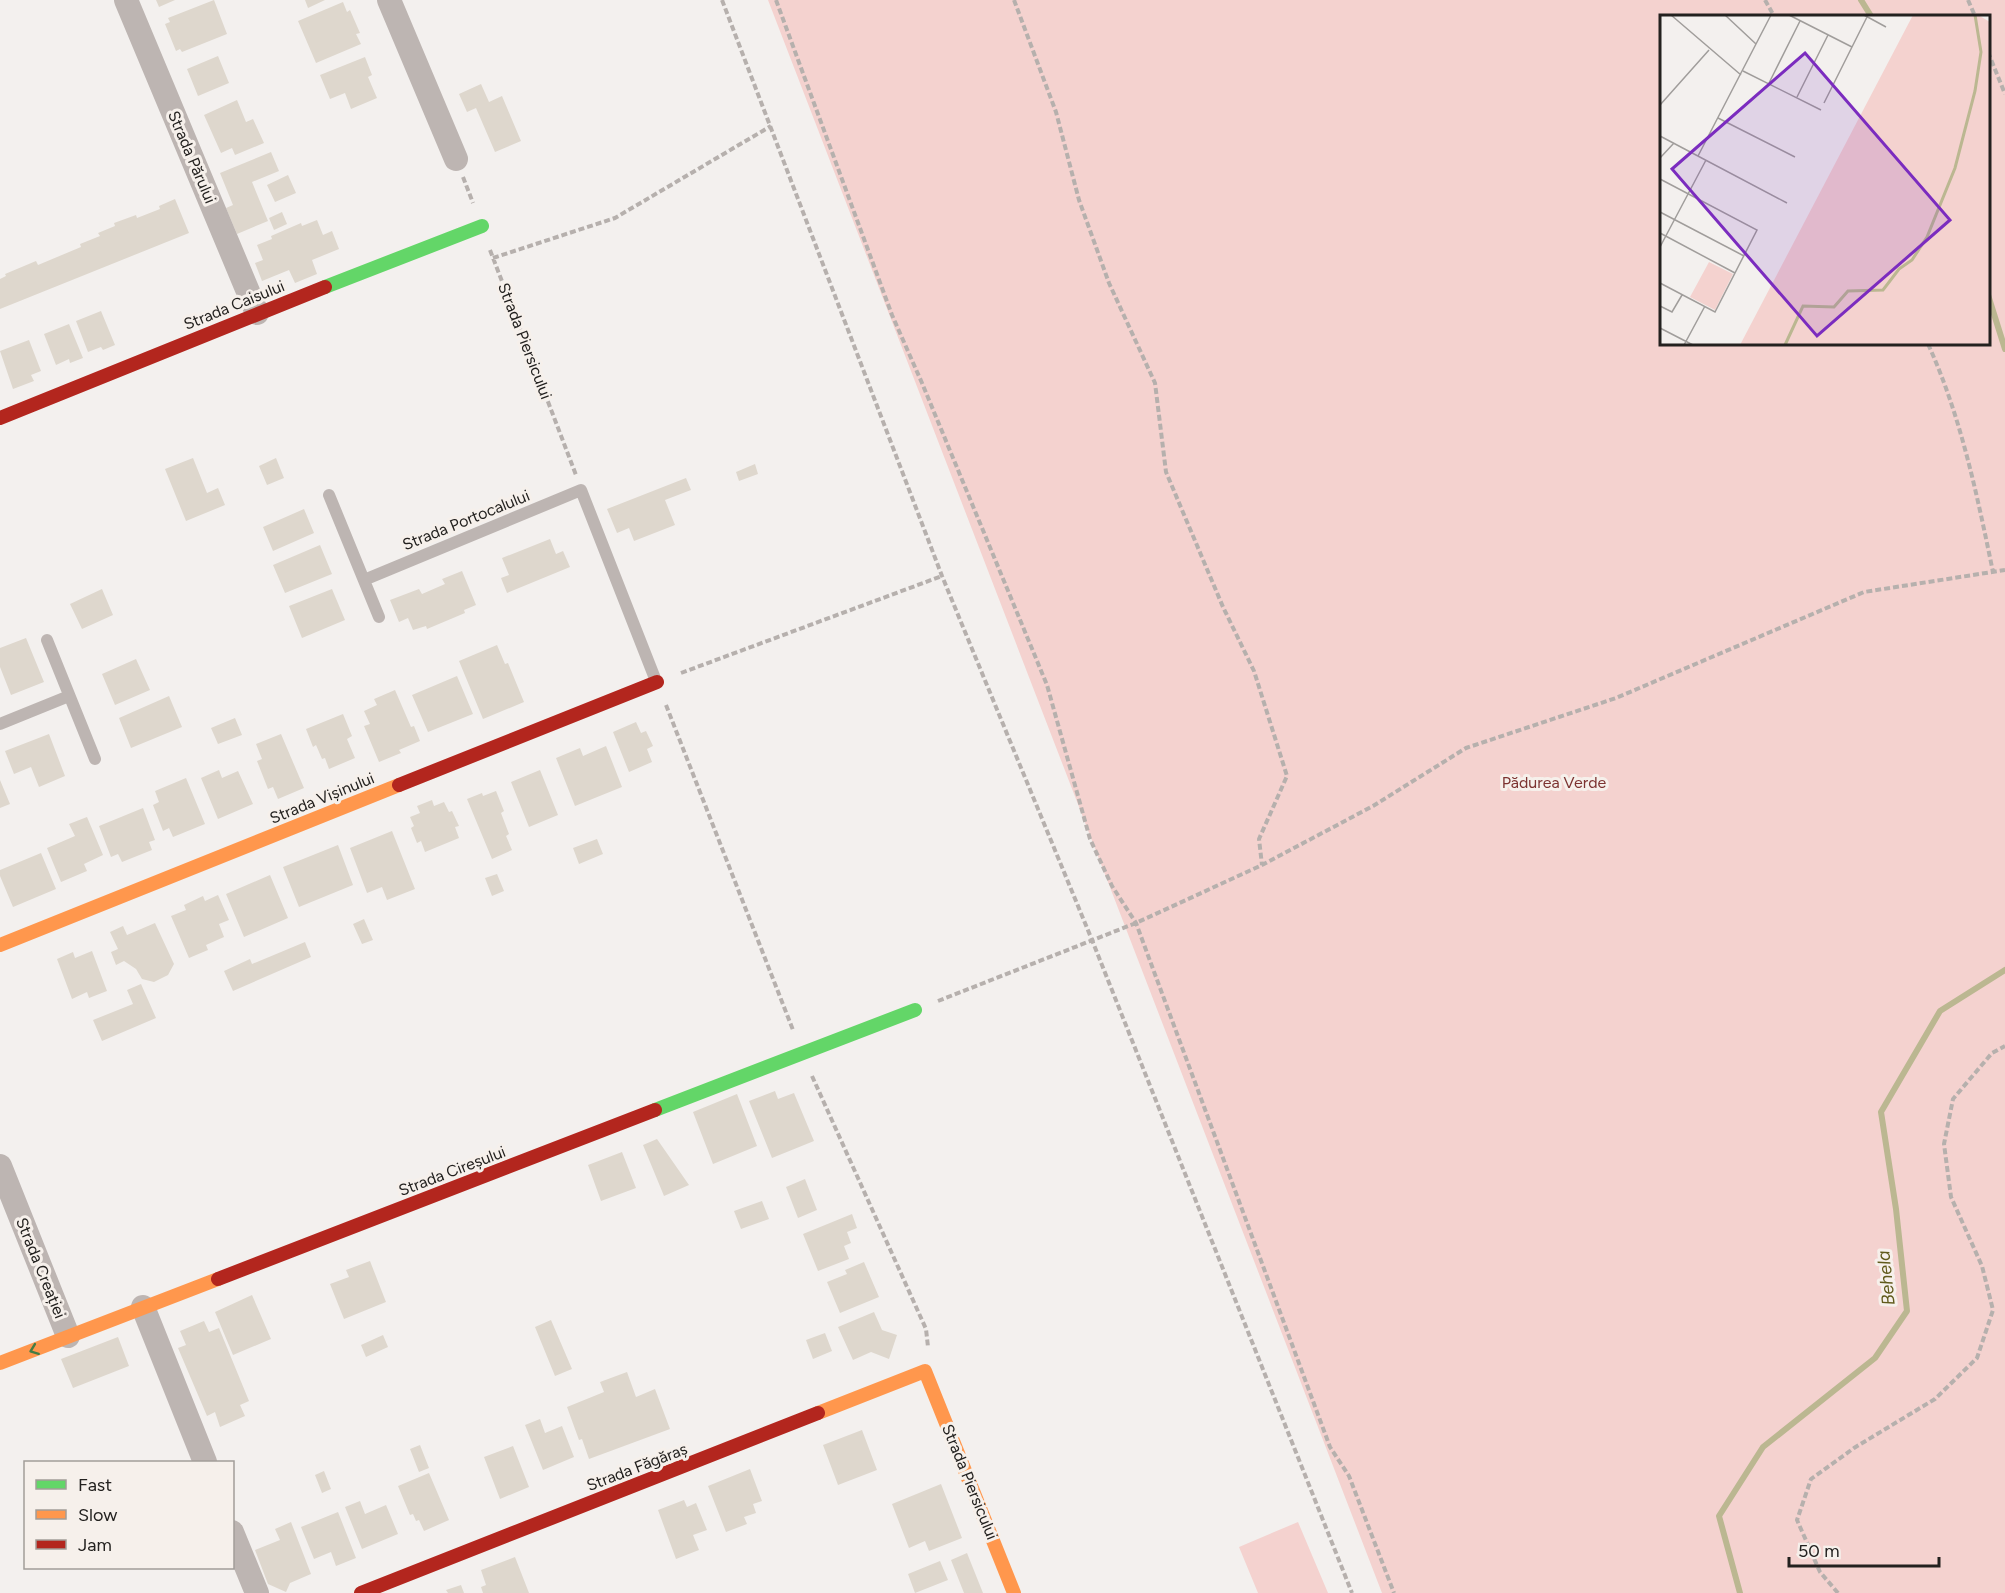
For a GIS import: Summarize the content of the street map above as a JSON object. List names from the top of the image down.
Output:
{
  "streets": {
    "street": [
      "Strada Părului",
      "Strada Caisului",
      "Strada Piersicului",
      "Strada Vișinului",
      "Strada Cireșului",
      "Strada Creației",
      "Strada Făgăraș"
    ],
    "lane": ["Strada Portocalului"]
  },
  "crossings": [
    ["Strada Părului", "Strada Caisului"],
    ["Strada Caisului", "Strada Piersicului"],
    ["Strada Piersicului", "Strada Portocalului"],
    ["Strada Piersicului", "Strada Făgăraș"],
    ["Strada Cireșului", "Strada Creației"]
  ],
  "water": ["Behela"],
  "parks": ["Pădurea Verde"],
  "legend": ["Fast", "Slow", "Jam"],
  "scale_bar": "50 m"
}
